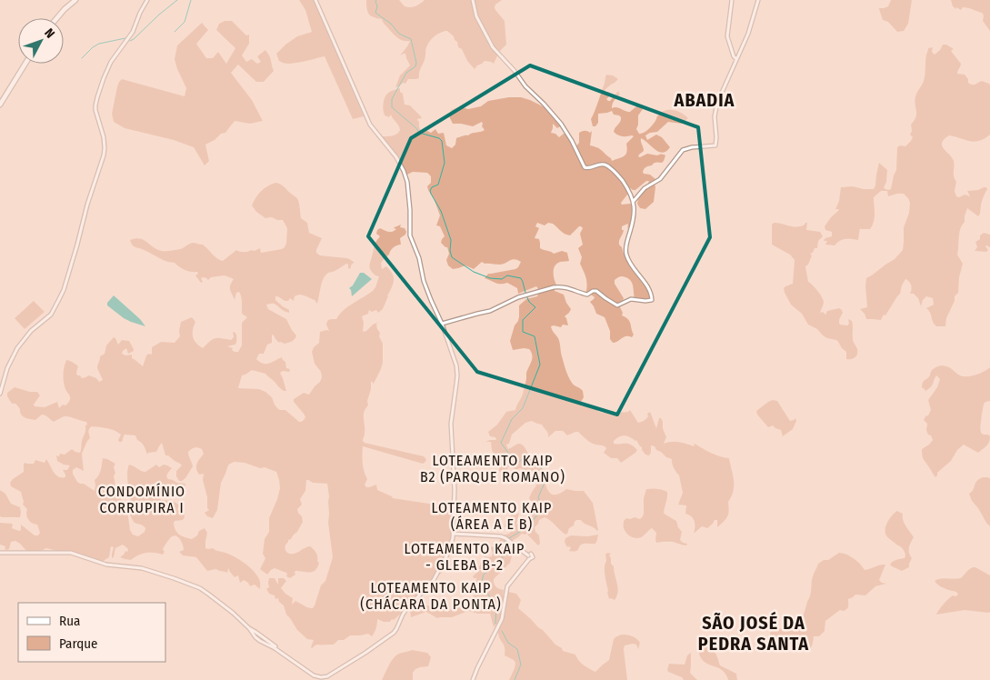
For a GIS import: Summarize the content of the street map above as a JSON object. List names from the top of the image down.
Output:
{
  "districts": [
    "ABADIA",
    "LOTEAMENTO KAIP B2 (PARQUE ROMANO)",
    "CONDOMÍNIO CORRUPIRA I",
    "LOTEAMENTO KAIP (ÁREA A E B)",
    "LOTEAMENTO KAIP - GLEBA B-2",
    "LOTEAMENTO KAIP (CHÁCARA DA PONTA)",
    "SÃO JOSÉ DA PEDRA SANTA"
  ],
  "legend": ["Rua", "Parque"],
  "north": "top right"
}
